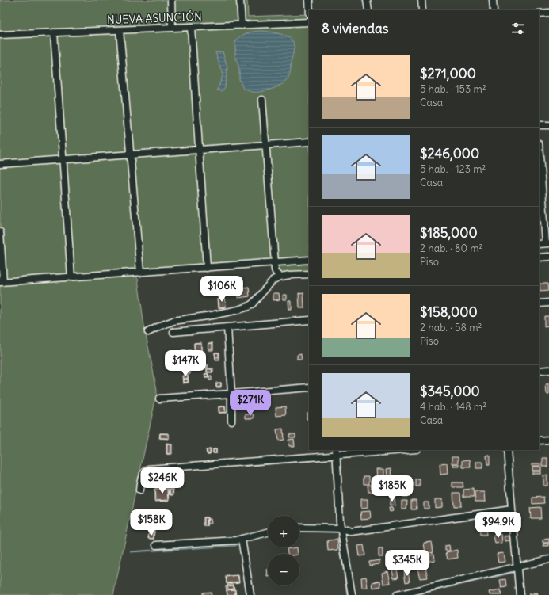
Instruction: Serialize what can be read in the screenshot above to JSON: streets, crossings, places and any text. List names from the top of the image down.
{
  "streets": {
    "street": ["NUEVA ASUNCIÓN"]
  },
  "page": {
    "heading": "8 viviendas",
    "list": [
      {
        "name": "$271,000",
        "note": "5 hab. · 153 m² · Casa"
      },
      {
        "name": "$246,000",
        "note": "5 hab. · 123 m² · Casa"
      },
      {
        "name": "$185,000",
        "note": "2 hab. · 80 m² · Piso"
      },
      {
        "name": "$158,000",
        "note": "2 hab. · 58 m² · Piso"
      },
      {
        "name": "$345,000",
        "note": "4 hab. · 148 m² · Casa"
      }
    ],
    "price": [
      "$106K",
      "$147K",
      "$271K",
      "$246K",
      "$185K",
      "$158K",
      "$94.9K",
      "$345K"
    ],
    "map_buttons": ["+", "−"]
  }
}
